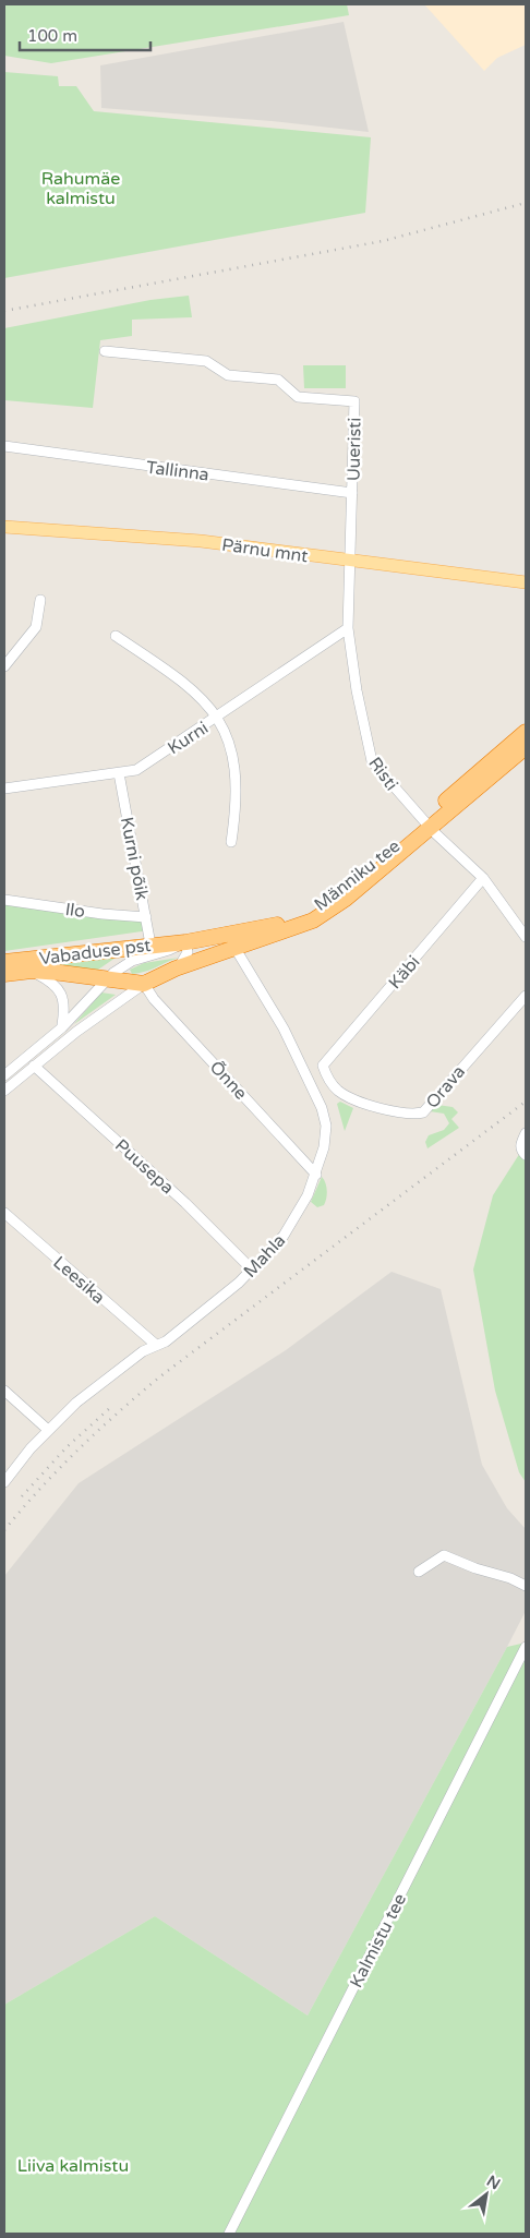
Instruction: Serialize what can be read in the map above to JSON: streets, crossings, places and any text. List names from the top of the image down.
{
  "streets": {
    "highway": ["Männiku tee", "Vabaduse pst"],
    "main road": ["Pärnu mnt"],
    "street": [
      "Uueristi",
      "Tallinna",
      "Kurni",
      "Risti",
      "Kurni põik",
      "Ilo",
      "Käbi",
      "Õnne",
      "Orava",
      "Puusepa",
      "Mahla",
      "Leesika",
      "Kalmistu tee"
    ]
  },
  "crossings": [
    ["Uueristi", "Tallinna"],
    ["Uueristi", "Pärnu mnt"],
    ["Uueristi", "Risti"],
    ["Pärnu mnt", "Risti"],
    ["Kurni", "Risti"],
    ["Kurni", "Kurni põik"],
    ["Risti", "Männiku tee"],
    ["Risti", "Käbi"],
    ["Kurni põik", "Ilo"],
    ["Kurni põik", "Vabaduse pst"],
    ["Männiku tee", "Vabaduse pst"],
    ["Männiku tee", "Õnne"],
    ["Männiku tee", "Puusepa"],
    ["Männiku tee", "Mahla"],
    ["Vabaduse pst", "Õnne"],
    ["Käbi", "Orava"],
    ["Õnne", "Mahla"],
    ["Puusepa", "Mahla"],
    ["Mahla", "Leesika"]
  ],
  "parks": ["Rahumäe kalmistu", "Liiva kalmistu"],
  "scale_bar": "100 m",
  "north": "top right"
}
